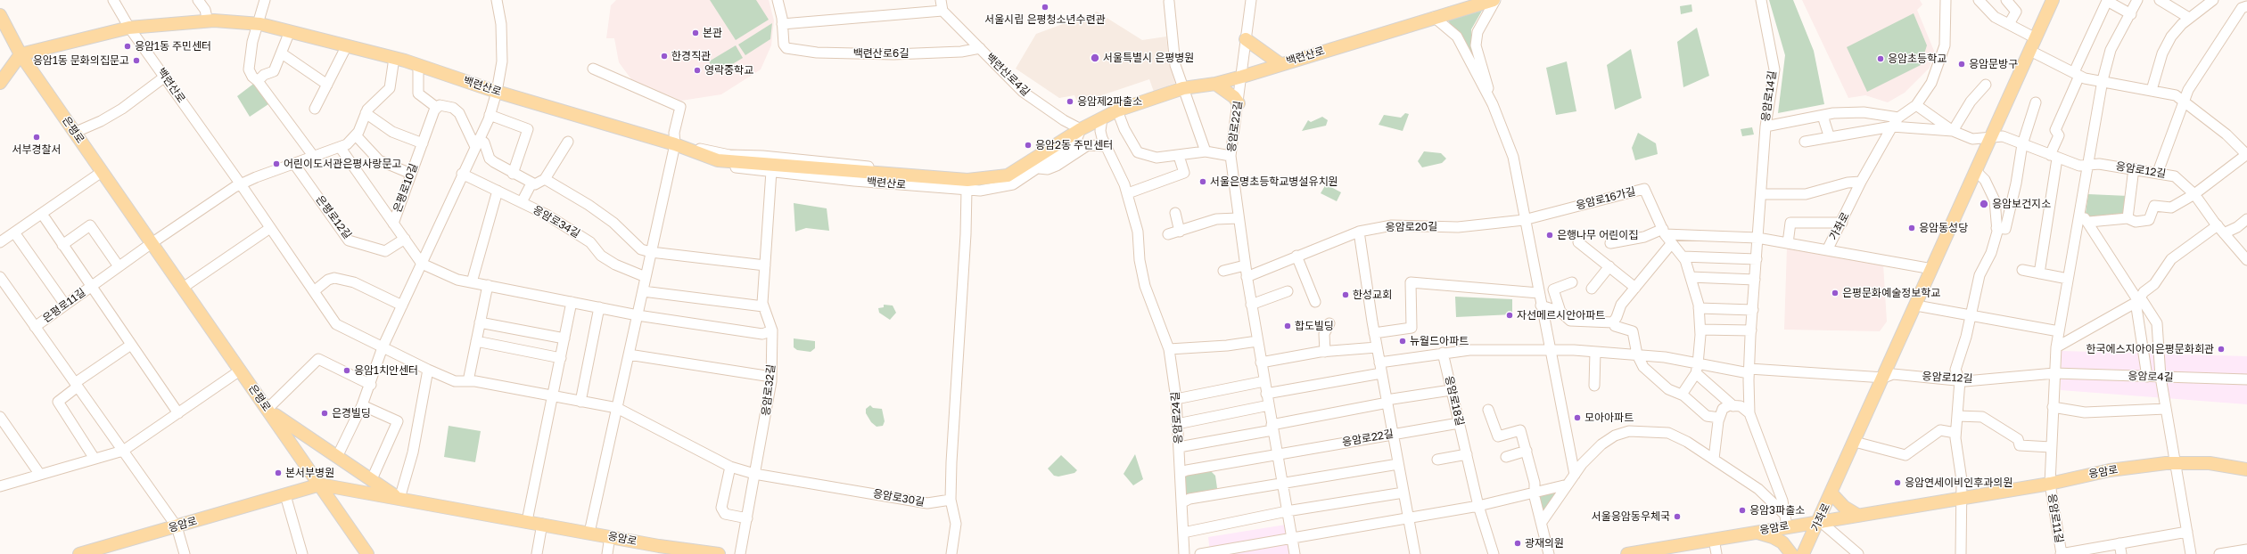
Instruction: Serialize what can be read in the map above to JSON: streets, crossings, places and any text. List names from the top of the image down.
{
  "streets": {
    "main road": [
      "백련산로",
      "은평로",
      "가좌로",
      "응암로"
    ],
    "street": [
      "백련산로6길",
      "백련산로4길",
      "응암로14길",
      "응암로22길",
      "응암로12길",
      "은평로10길",
      "응암로16가길",
      "은평로12길",
      "응암로34길",
      "응암로20길",
      "은평로11길",
      "응암로4길",
      "응암로32길",
      "응암로18길",
      "응암로24길",
      "응암로30길",
      "응암로11길"
    ]
  },
  "crossings": [
    ["백련산로6길", "백련산로4길"],
    ["백련산로", "백련산로4길"],
    ["백련산로", "응암로22길"],
    ["백련산로", "은평로"],
    ["백련산로", "응암로32길"],
    ["백련산로", "응암로24길"],
    ["응암로14길", "응암로"],
    ["응암로22길", "응암로18길"],
    ["응암로22길", "응암로24길"],
    ["은평로", "응암로"],
    ["응암로12길", "가좌로"],
    ["응암로12길", "응암로4길"],
    ["은평로10길", "은평로12길"],
    ["응암로16가길", "응암로20길"],
    ["가좌로", "응암로"],
    ["은평로11길", "응암로"],
    ["응암로32길", "응암로30길"],
    ["응암로", "응암로11길"]
  ],
  "places": [
    "서울시립 은평청소년수련관",
    "본관",
    "응암1동 주민센터",
    "한경직관",
    "서울특별시 은평병원",
    "응암초등학교",
    "응암1동 문화의집문고",
    "응암문방구",
    "영락중학교",
    "응암제2파출소",
    "서부경찰서",
    "응암2동 주민센터",
    "어린이도서관은평사랑문고",
    "서울은명초등학교병설유치원",
    "응암보건지소",
    "응암동성당",
    "은행나무 어린이집",
    "은평문화예술정보학교",
    "한성교회",
    "자선메르시안아파트",
    "합도빌딩",
    "뉴월드아파트",
    "한국에스지아이은평문화회관",
    "응암1치안센터",
    "은경빌딩",
    "모아아파트",
    "본서부병원",
    "응암연세이비인후과의원",
    "응암3파출소",
    "서울응암동우체국",
    "광재의원"
  ]
}
